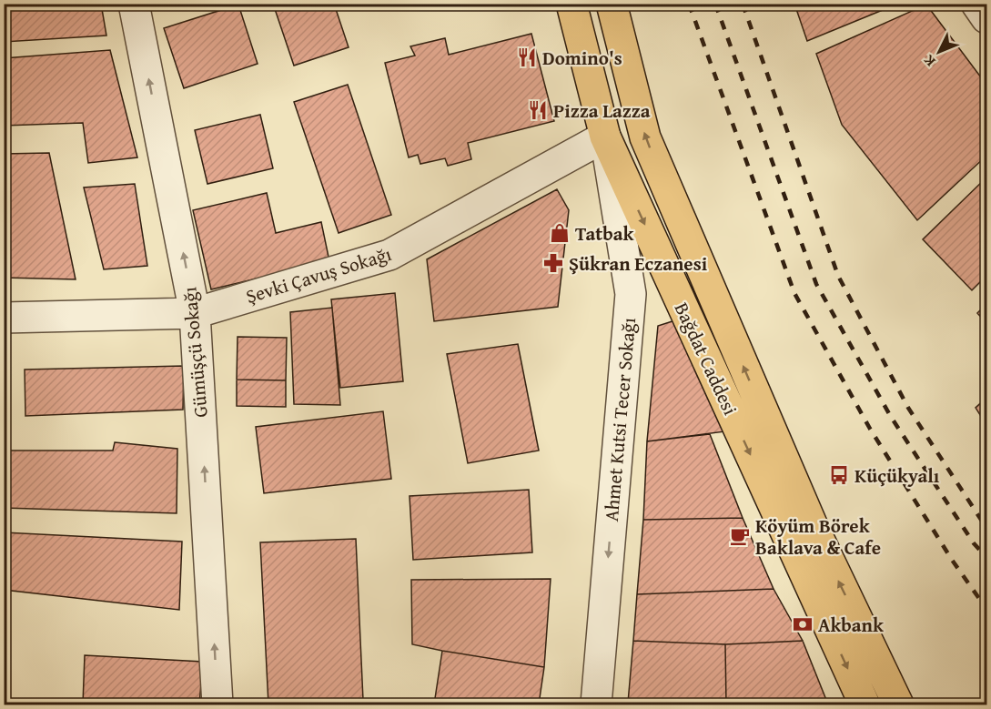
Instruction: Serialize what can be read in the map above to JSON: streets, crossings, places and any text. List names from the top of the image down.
{
  "streets": {
    "main road": ["Bağdat Caddesi"],
    "street": ["Şevki Çavuş Sokağı", "Gümüşçü Sokağı", "Ahmet Kutsi Tecer Sokağı"]
  },
  "crossings": [
    ["Şevki Çavuş Sokağı", "Gümüşçü Sokağı"],
    ["Şevki Çavuş Sokağı", "Bağdat Caddesi"],
    ["Şevki Çavuş Sokağı", "Ahmet Kutsi Tecer Sokağı"],
    ["Bağdat Caddesi", "Ahmet Kutsi Tecer Sokağı"]
  ],
  "one_way": ["Gümüşçü Sokağı", "Ahmet Kutsi Tecer Sokağı"],
  "places": {
    "restaurant": ["Domino's", "Pizza Lazza"],
    "shop": ["Tatbak"],
    "pharmacy": ["Şükran Eczanesi"],
    "bus stop": ["Küçükyalı"],
    "cafe": ["Köyüm Börek Baklava & Cafe"],
    "bank": ["Akbank"]
  },
  "north": "bottom left"
}
